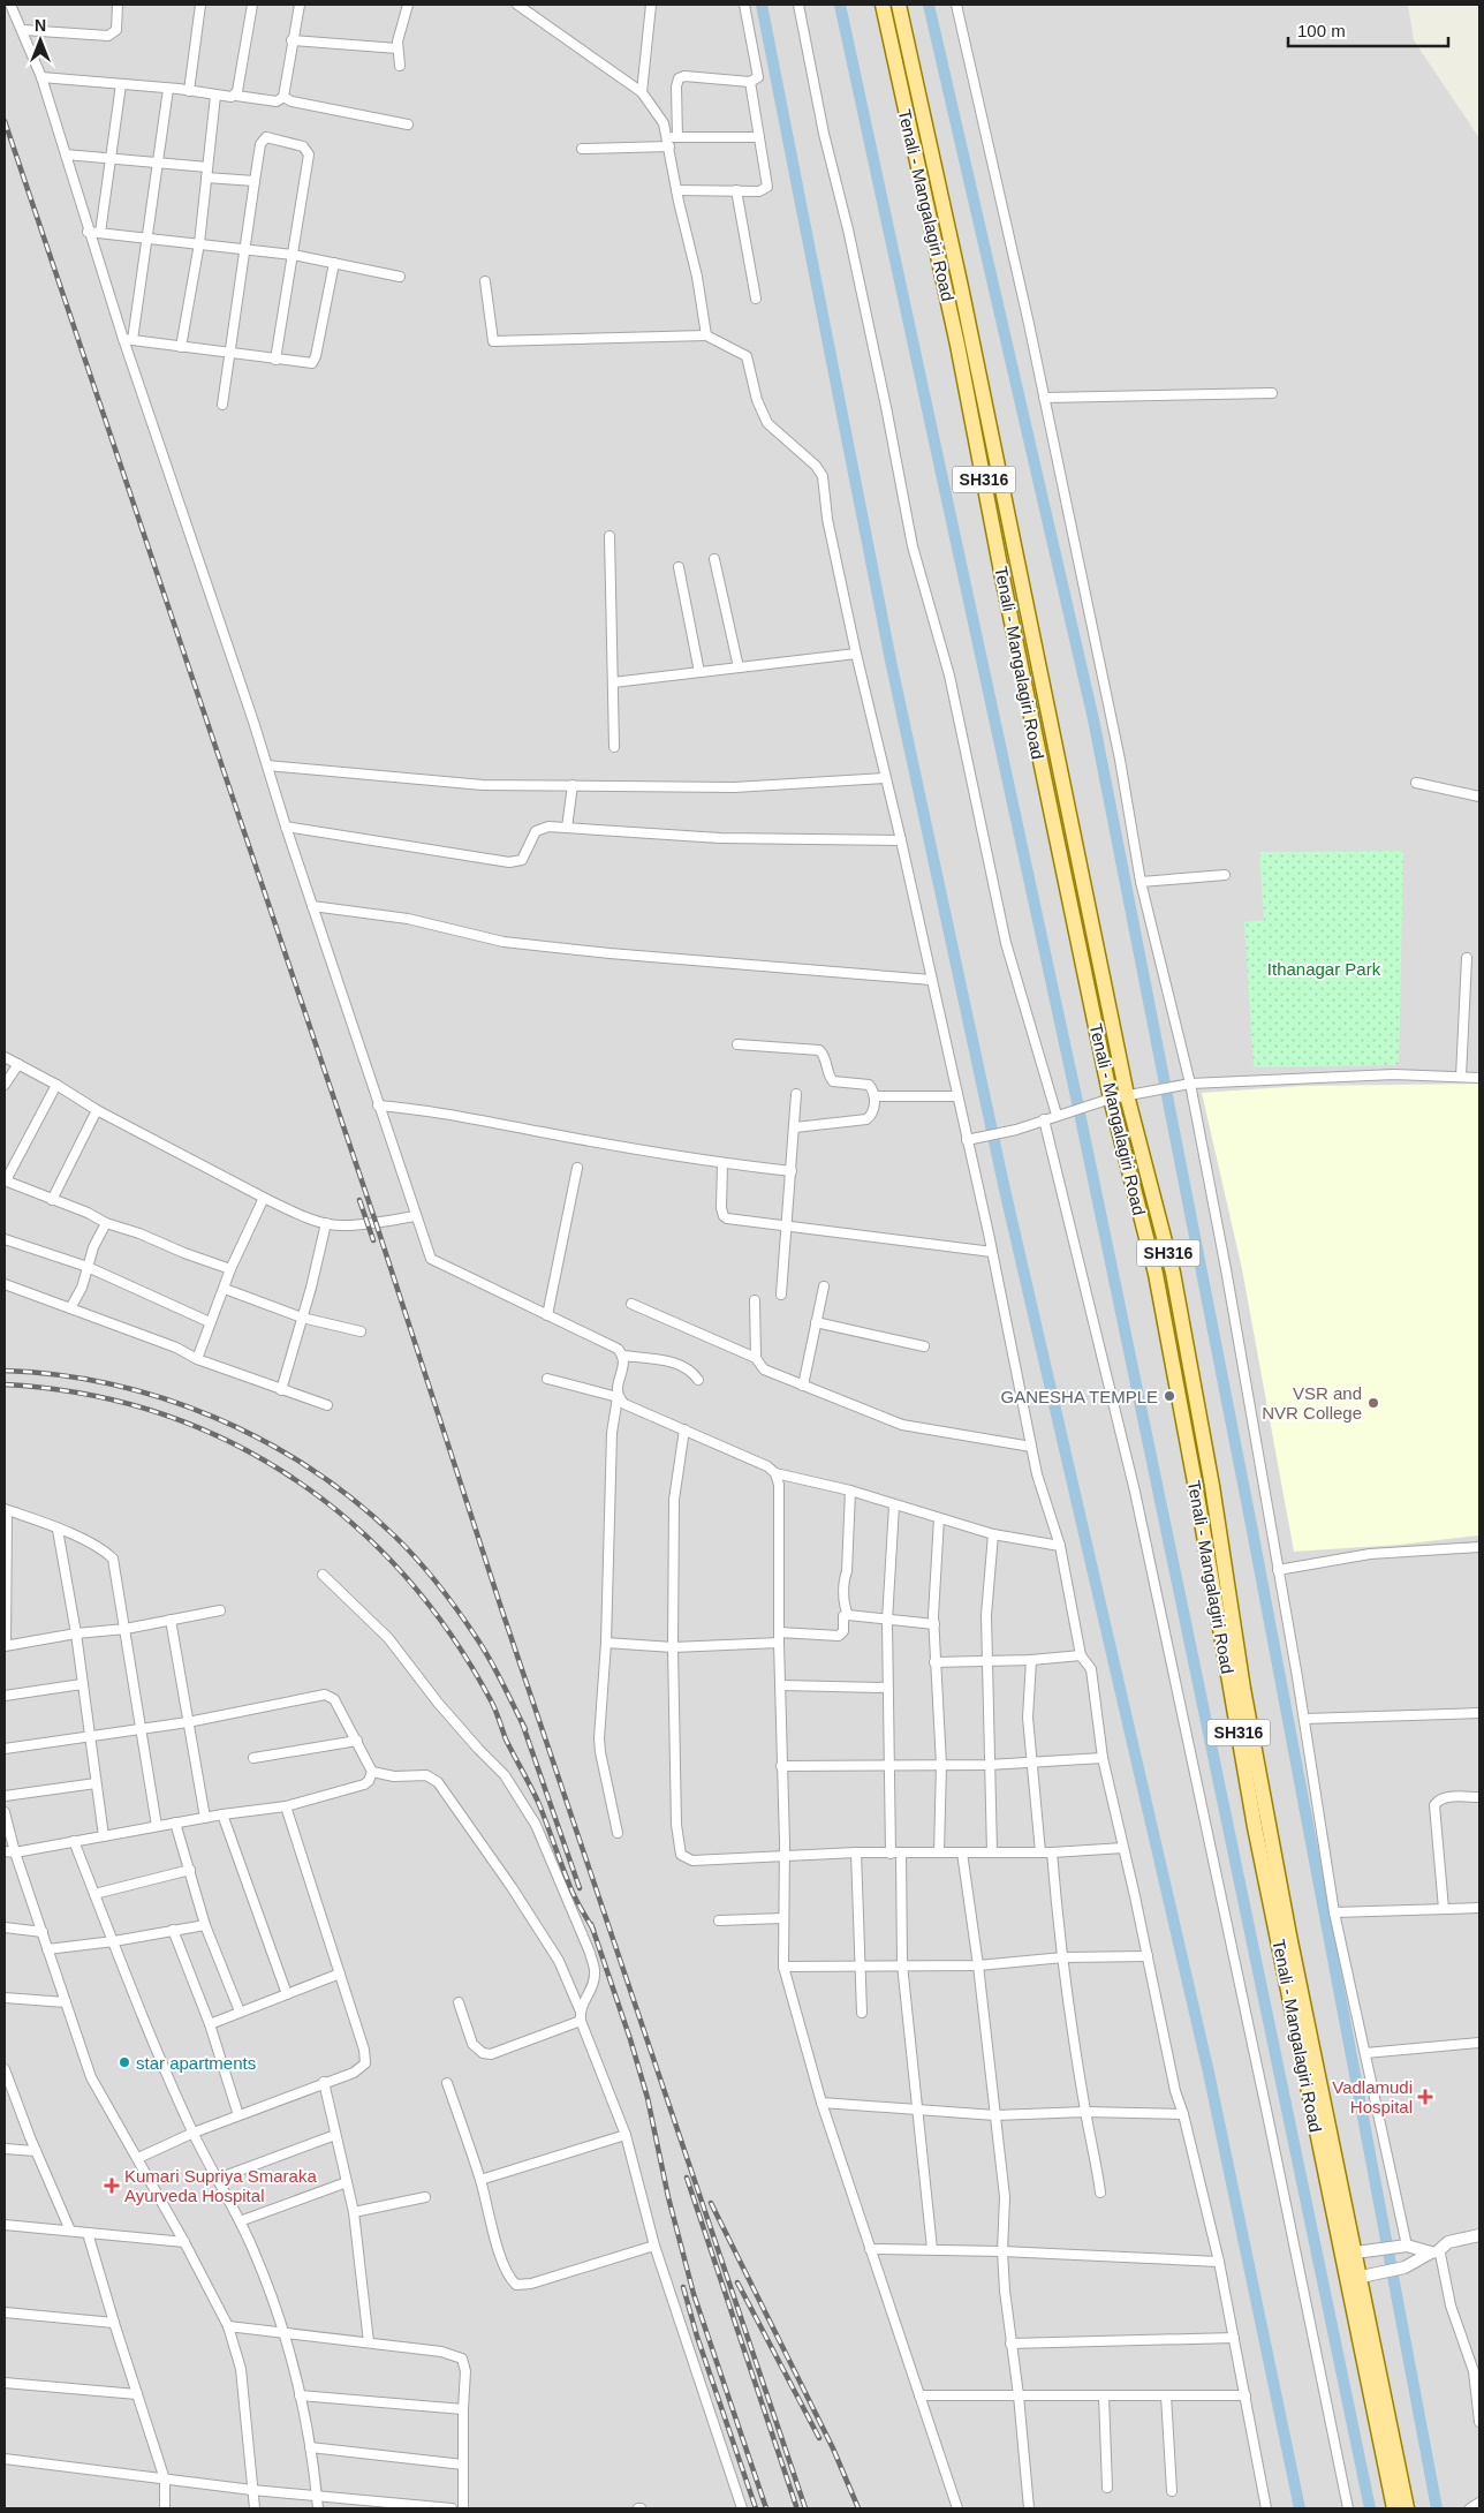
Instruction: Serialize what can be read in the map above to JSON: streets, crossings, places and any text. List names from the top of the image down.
{
  "streets": {
    "main road": ["Tenali - Mangalagiri Road", "SH316"]
  },
  "parks": ["Ithanagar Park"],
  "places": {
    "other": ["GANESHA TEMPLE", "VSR and NVR College", "star apartments"],
    "health": ["Vadlamudi Hospital", "Kumari Supriya Smaraka Ayurveda Hospital"]
  },
  "scale_bar": "100 m",
  "north": "top"
}
